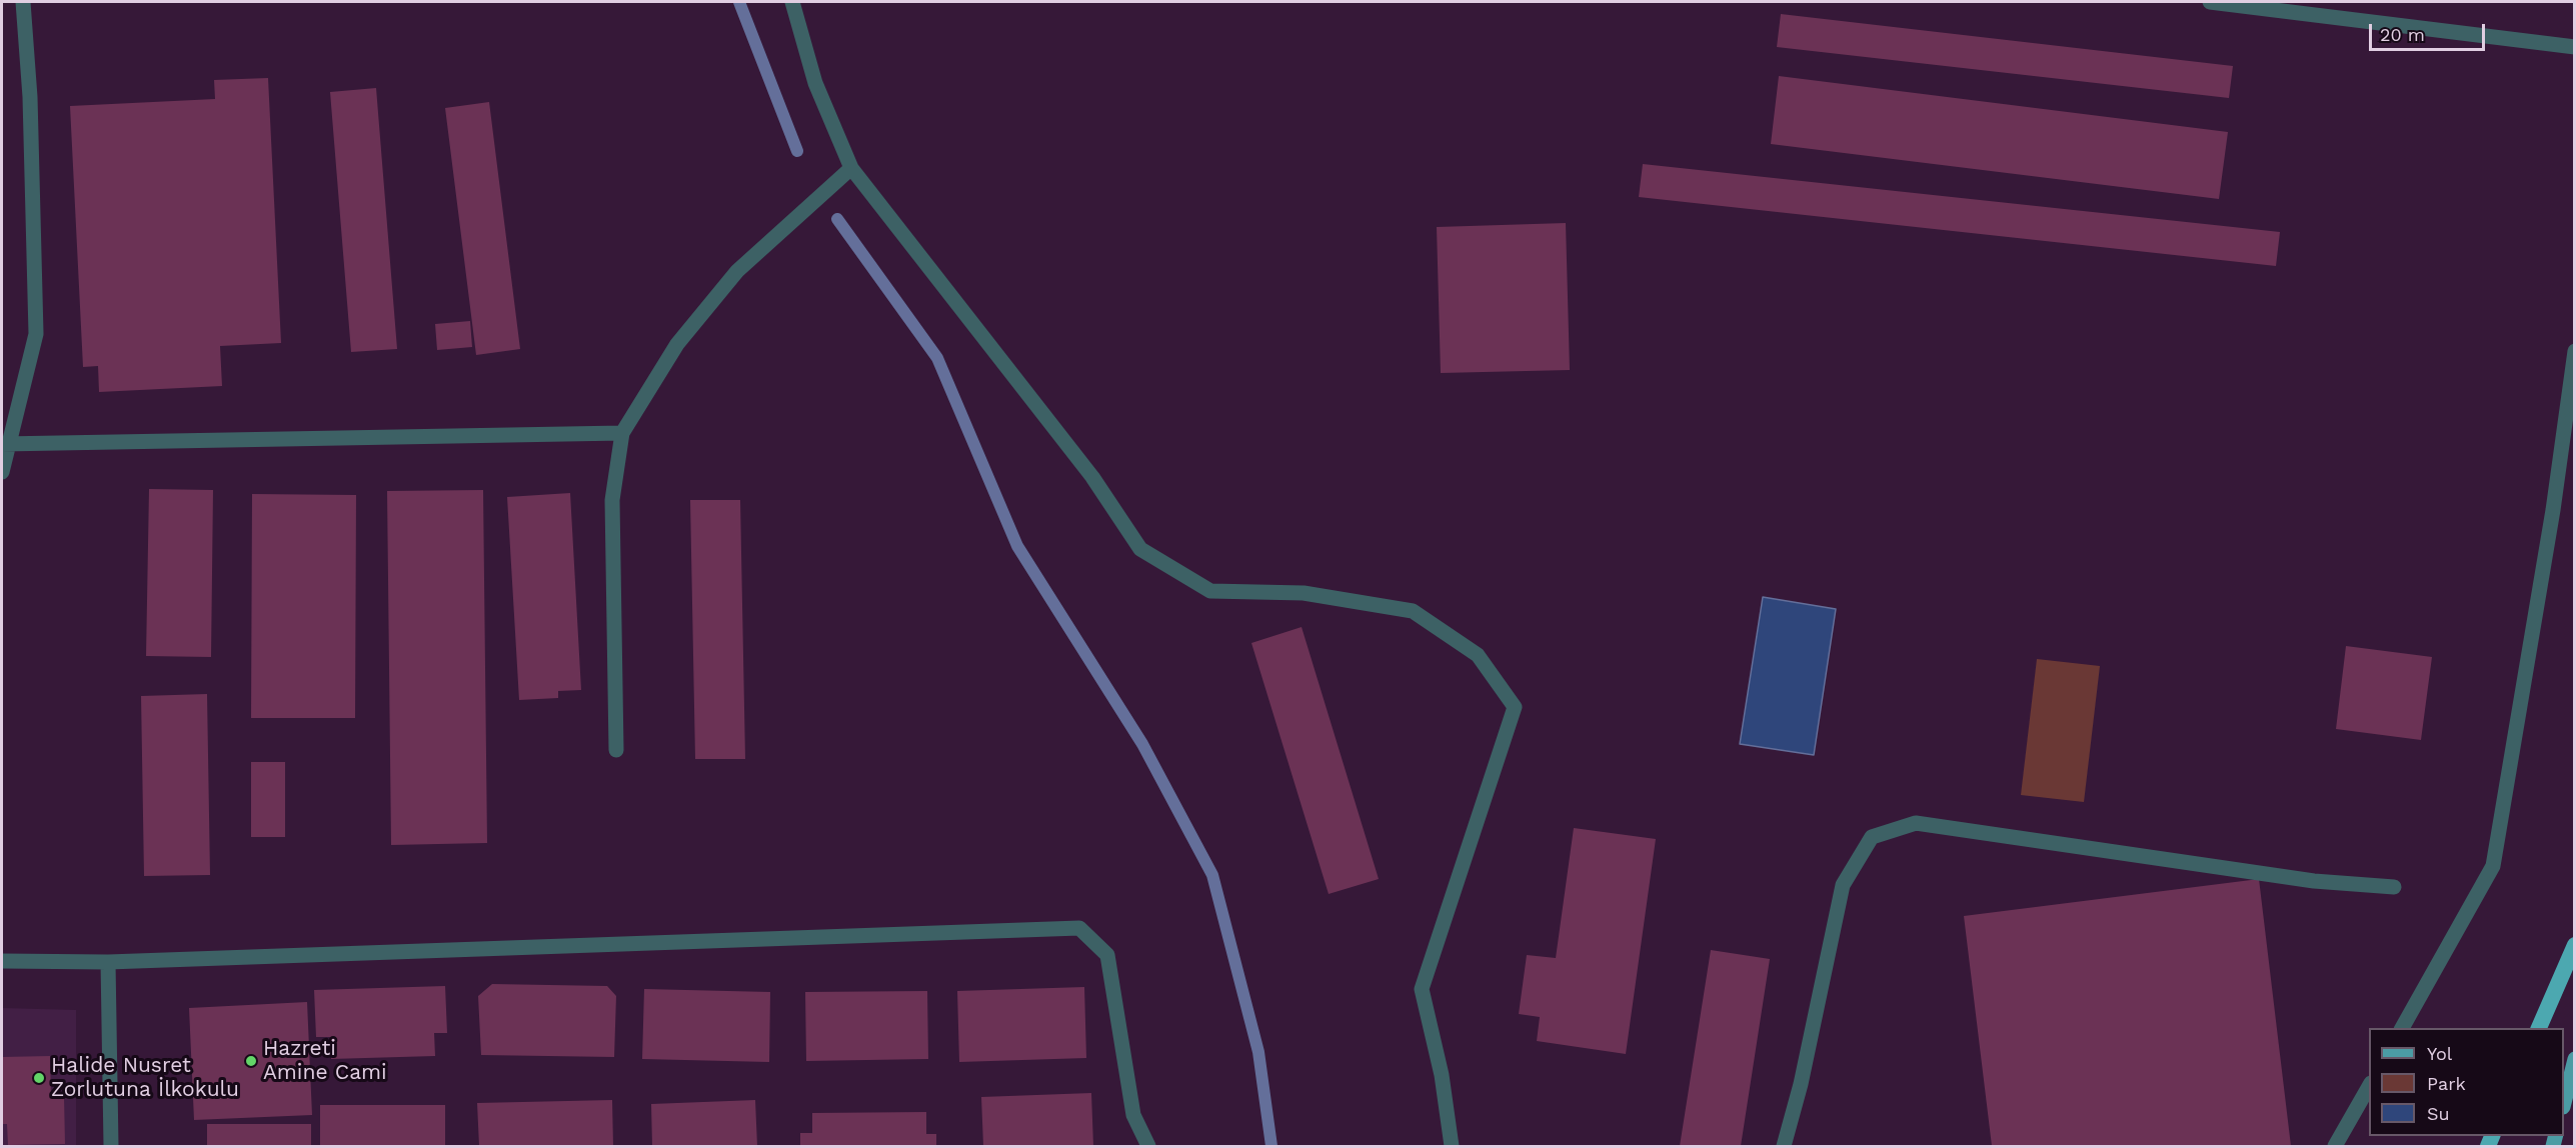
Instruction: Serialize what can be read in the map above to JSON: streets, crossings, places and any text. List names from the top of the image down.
{
  "places": ["Hazreti Amine Cami", "Halide Nusret Zorlutuna İlkokulu"],
  "legend": ["Yol", "Park", "Su"],
  "scale_bar": "20 m"
}
